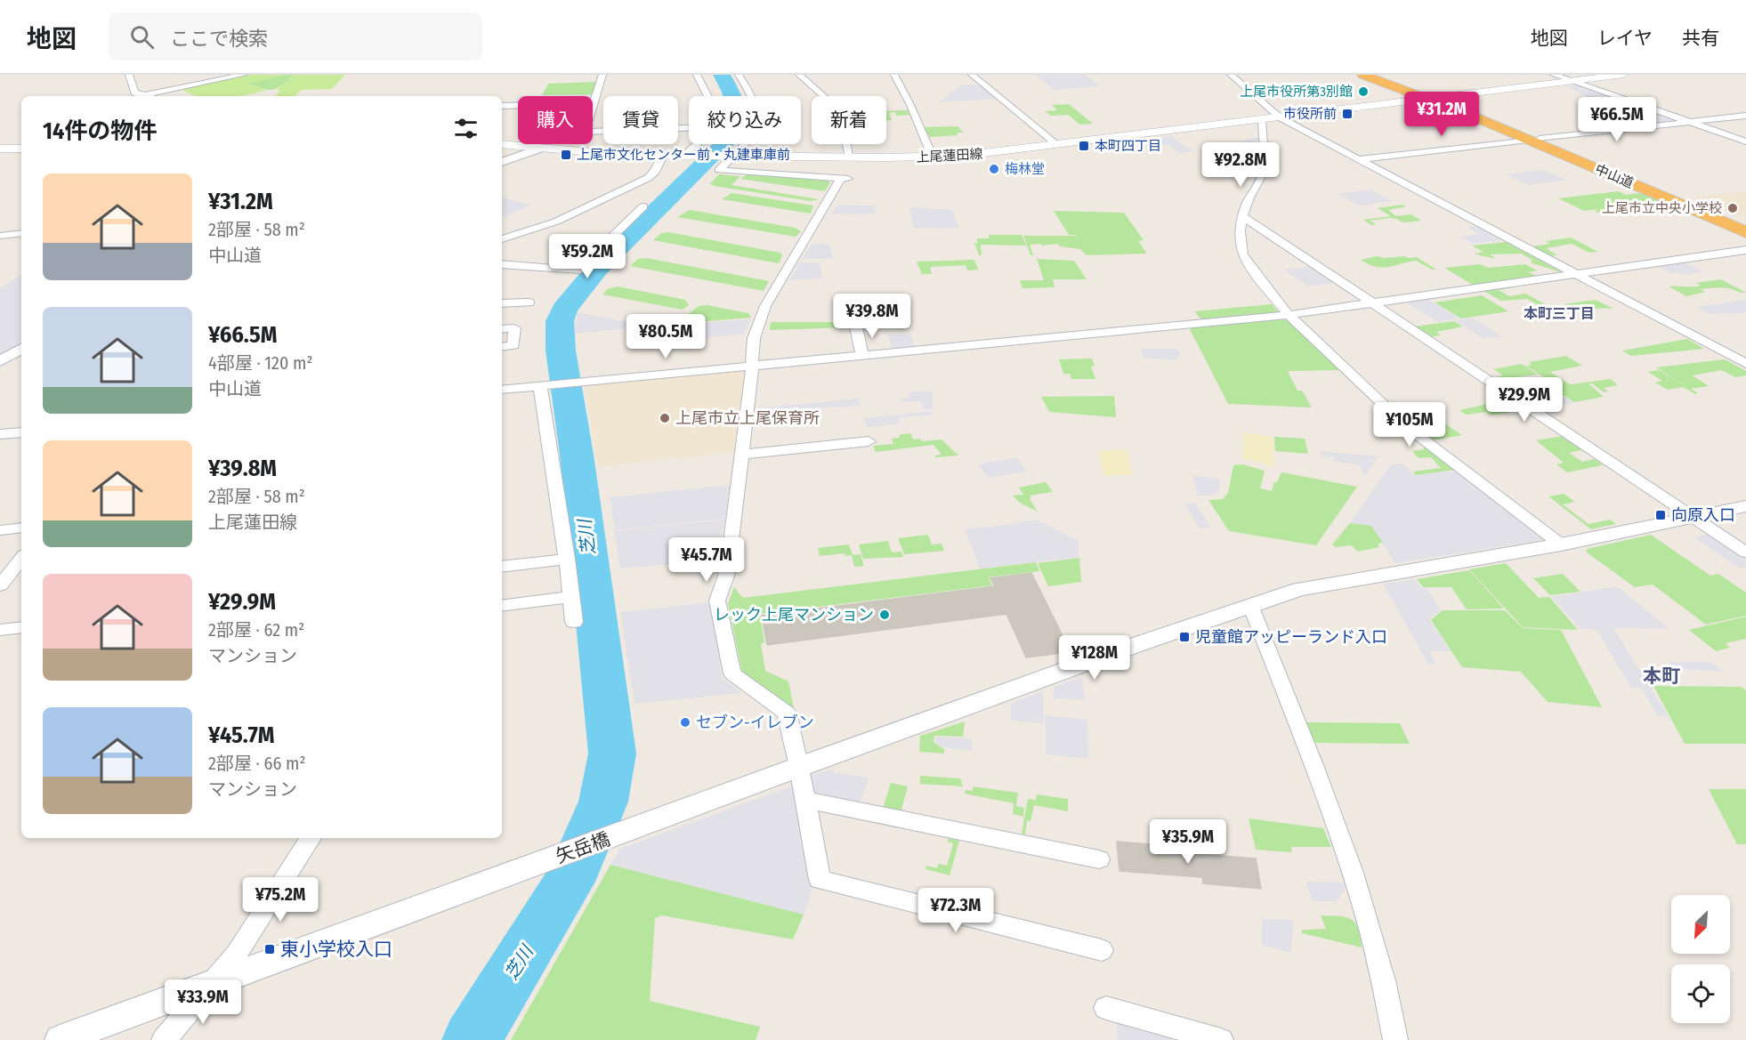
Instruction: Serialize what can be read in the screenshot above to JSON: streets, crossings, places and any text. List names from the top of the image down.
{
  "streets": {
    "highway": ["中山道"],
    "main road": ["上尾蓮田線"],
    "street": ["矢岳橋"]
  },
  "crossings": [
    ["上尾蓮田線", "中山道"]
  ],
  "districts": ["本町三丁目", "本町"],
  "water": ["芝川"],
  "places": {
    "other": [
      "上尾市役所第3別館",
      "梅林堂",
      "上尾市立中央小学校",
      "上尾市立上尾保育所",
      "レック上尾マンション",
      "セブン-イレブン"
    ],
    "transit": [
      "市役所前",
      "本町四丁目",
      "上尾市文化センター前・丸建車庫前",
      "向原入口",
      "児童館アッピーランド入口",
      "東小学校入口"
    ]
  },
  "north": "bottom left",
  "page": {
    "header": "地図",
    "search": "ここで検索",
    "nav": ["地図", "レイヤ", "共有"],
    "price": [
      "¥31.2M",
      "¥66.5M",
      "¥92.8M",
      "¥59.2M",
      "¥39.8M",
      "¥80.5M",
      "¥29.9M",
      "¥105M",
      "¥45.7M",
      "¥128M",
      "¥35.9M",
      "¥75.2M",
      "¥72.3M",
      "¥33.9M"
    ],
    "chip": [
      "購入",
      "賃貸",
      "絞り込み",
      "新着"
    ],
    "heading": "14件の物件",
    "list": [
      {
        "name": "¥31.2M",
        "note": "2部屋 · 58 m² · 中山道"
      },
      {
        "name": "¥66.5M",
        "note": "4部屋 · 120 m² · 中山道"
      },
      {
        "name": "¥39.8M",
        "note": "2部屋 · 58 m² · 上尾蓮田線"
      },
      {
        "name": "¥29.9M",
        "note": "2部屋 · 62 m² · マンション"
      },
      {
        "name": "¥45.7M",
        "note": "2部屋 · 66 m² · マンション"
      }
    ]
  }
}
